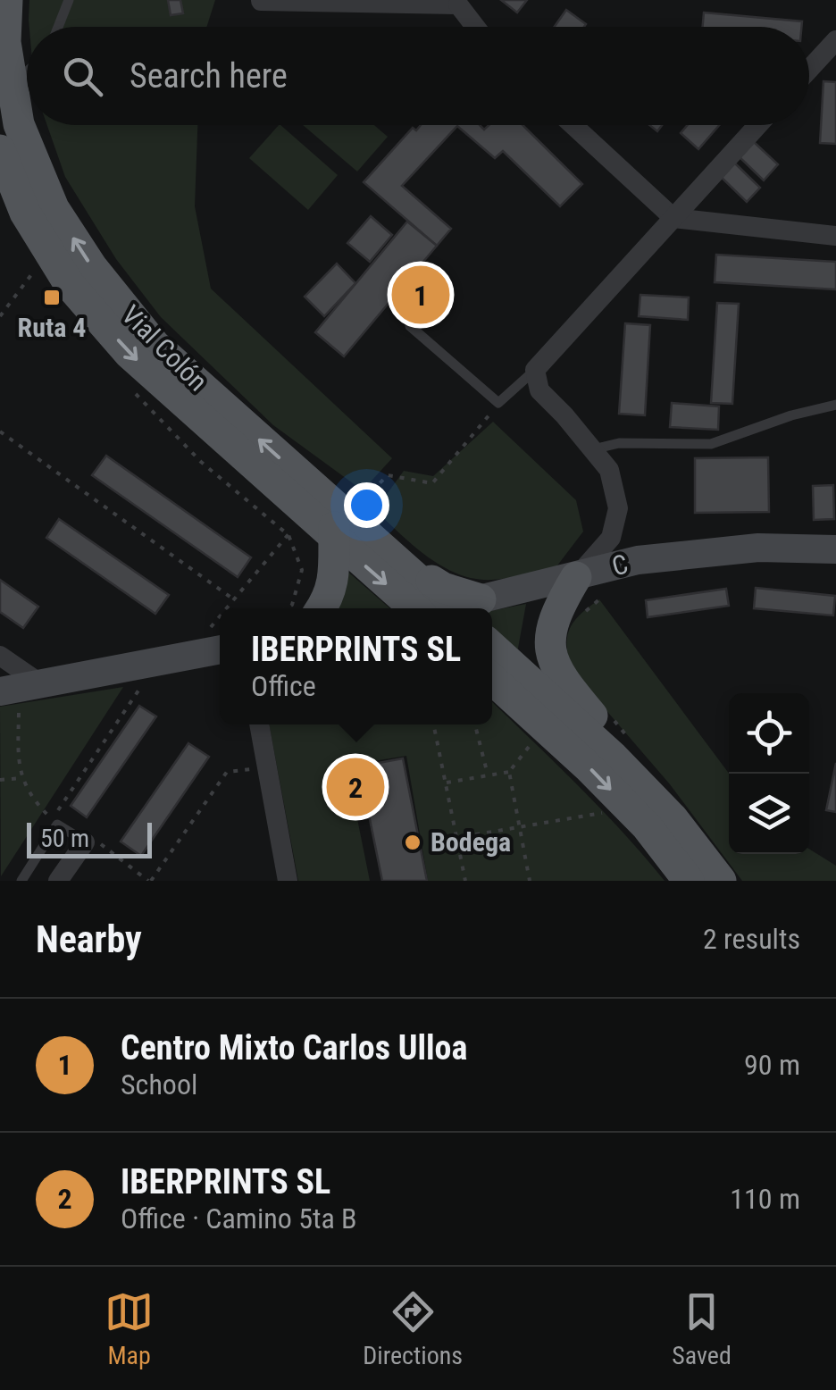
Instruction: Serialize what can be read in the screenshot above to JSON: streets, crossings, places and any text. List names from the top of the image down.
{
  "streets": {
    "main road": ["Vial Colón"],
    "street": ["C"]
  },
  "places": {
    "transit": ["Ruta 4"],
    "other": ["Bodega"]
  },
  "scale_bar": "50 m",
  "page": {
    "search": "Search here",
    "pins": ["1", "2"],
    "popup": ["IBERPRINTS SL", "Office"],
    "scale": "50 m",
    "heading": ["Nearby", "2 results"],
    "list": [
      {
        "mark": "1",
        "name": "Centro Mixto Carlos Ulloa",
        "note": "School",
        "value": "90 m"
      },
      {
        "mark": "2",
        "name": "IBERPRINTS SL",
        "note": "Office · Camino 5ta B",
        "value": "110 m"
      }
    ],
    "nav": ["Map", "Directions", "Saved"]
  }
}
